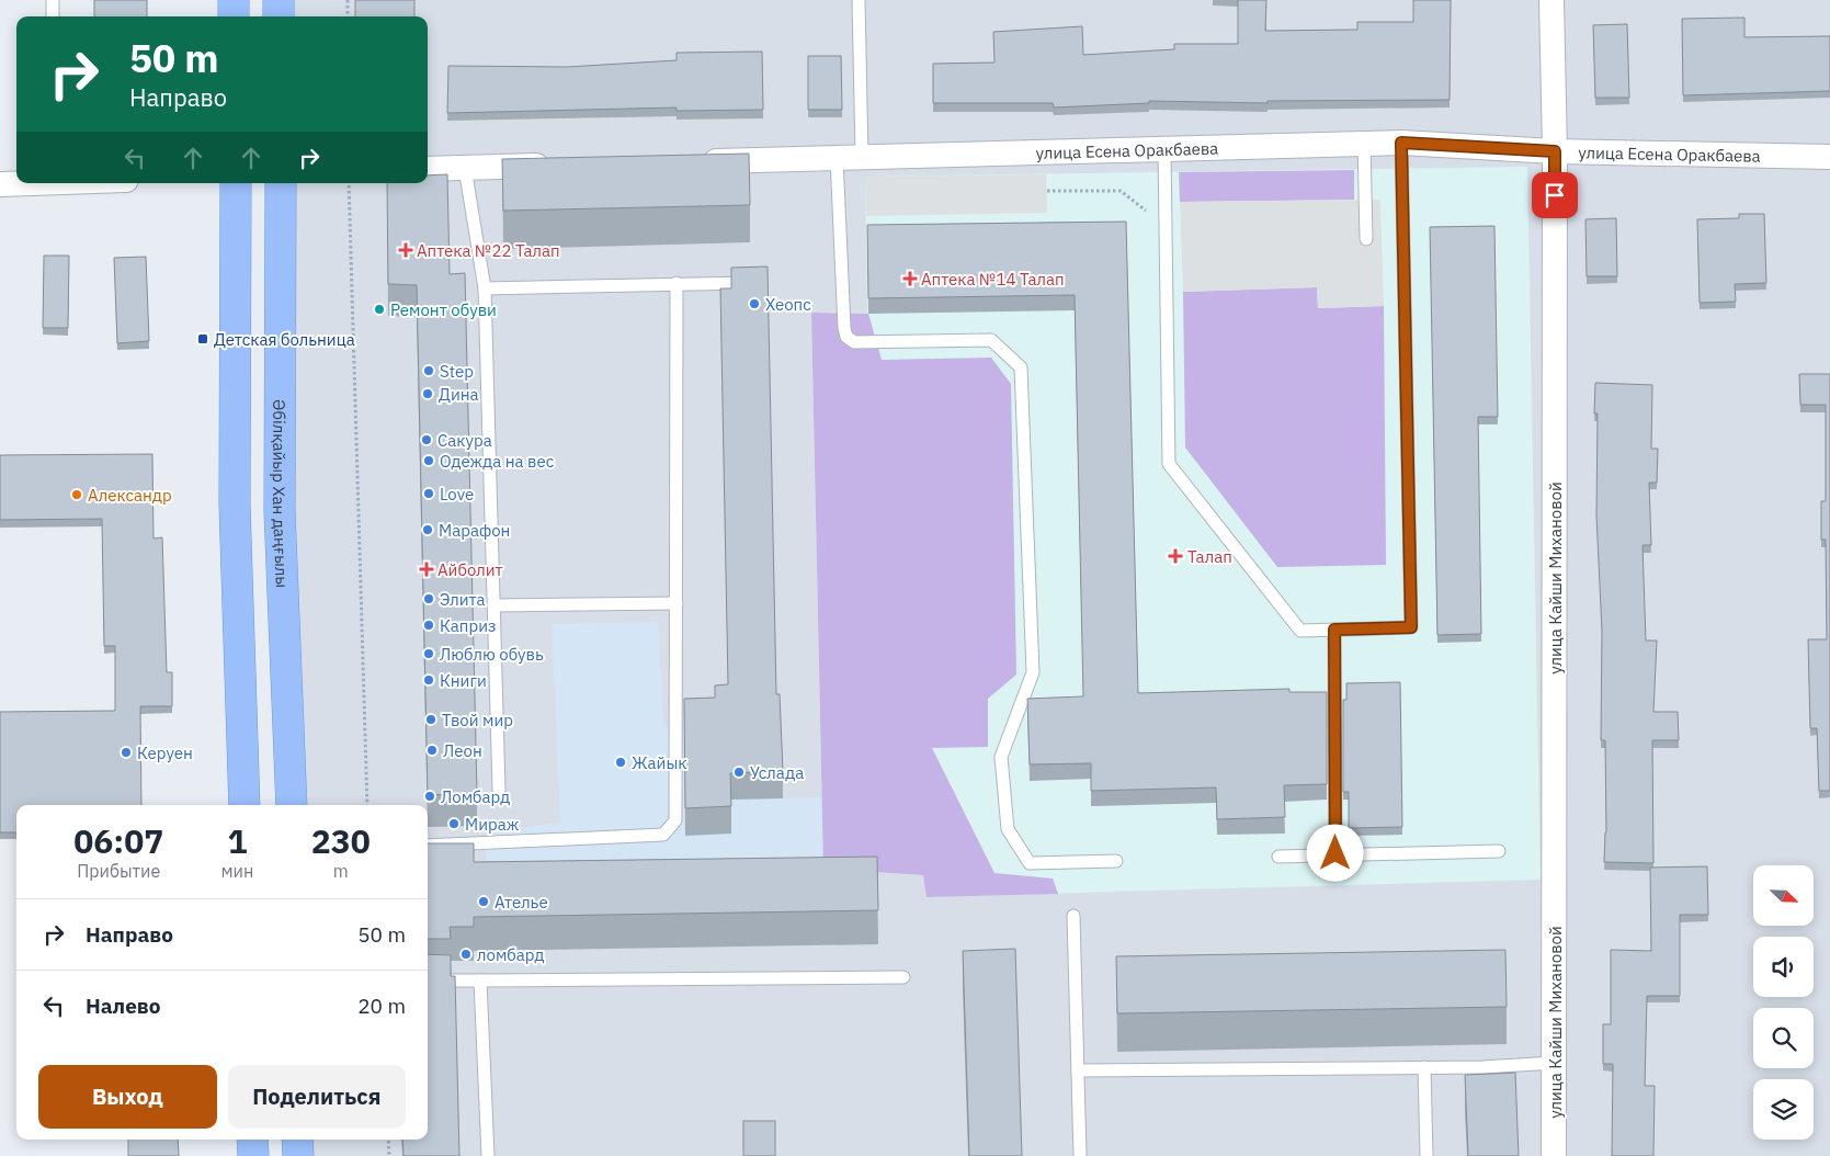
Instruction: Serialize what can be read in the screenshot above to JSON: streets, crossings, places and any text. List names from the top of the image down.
{
  "streets": {
    "main road": ["Әбілқайыр Хан даңғылы"],
    "street": ["улица Есена Оракбаева", "улица Кайши Михановой"]
  },
  "crossings": [
    ["улица Есена Оракбаева", "улица Кайши Михановой"]
  ],
  "places": {
    "health": [
      "Аптека №22 Талап",
      "Аптека №14 Талап",
      "Талап",
      "Айболит"
    ],
    "other": [
      "Хеопс",
      "Ремонт обуви",
      "Step",
      "Дина",
      "Сакура",
      "Одежда на вес",
      "Love",
      "Александр",
      "Марафон",
      "Элита",
      "Каприз",
      "Люблю обувь",
      "Книги",
      "Твой мир",
      "Леон",
      "Керуен",
      "Жайык",
      "Услада",
      "Ломбард",
      "Мираж",
      "Ателье",
      "ломбард"
    ],
    "transit": ["Детская больница"]
  },
  "north": "bottom right",
  "page": {
    "turn": ["50 m", "Направо"],
    "eta": [
      "06:07",
      "Прибытие",
      "1",
      "мин",
      "230",
      "m"
    ],
    "list": [
      {
        "name": "Направо",
        "value": "50 m"
      },
      {
        "name": "Налево",
        "value": "20 m"
      }
    ],
    "buttons": ["Выход", "Поделиться"]
  }
}
